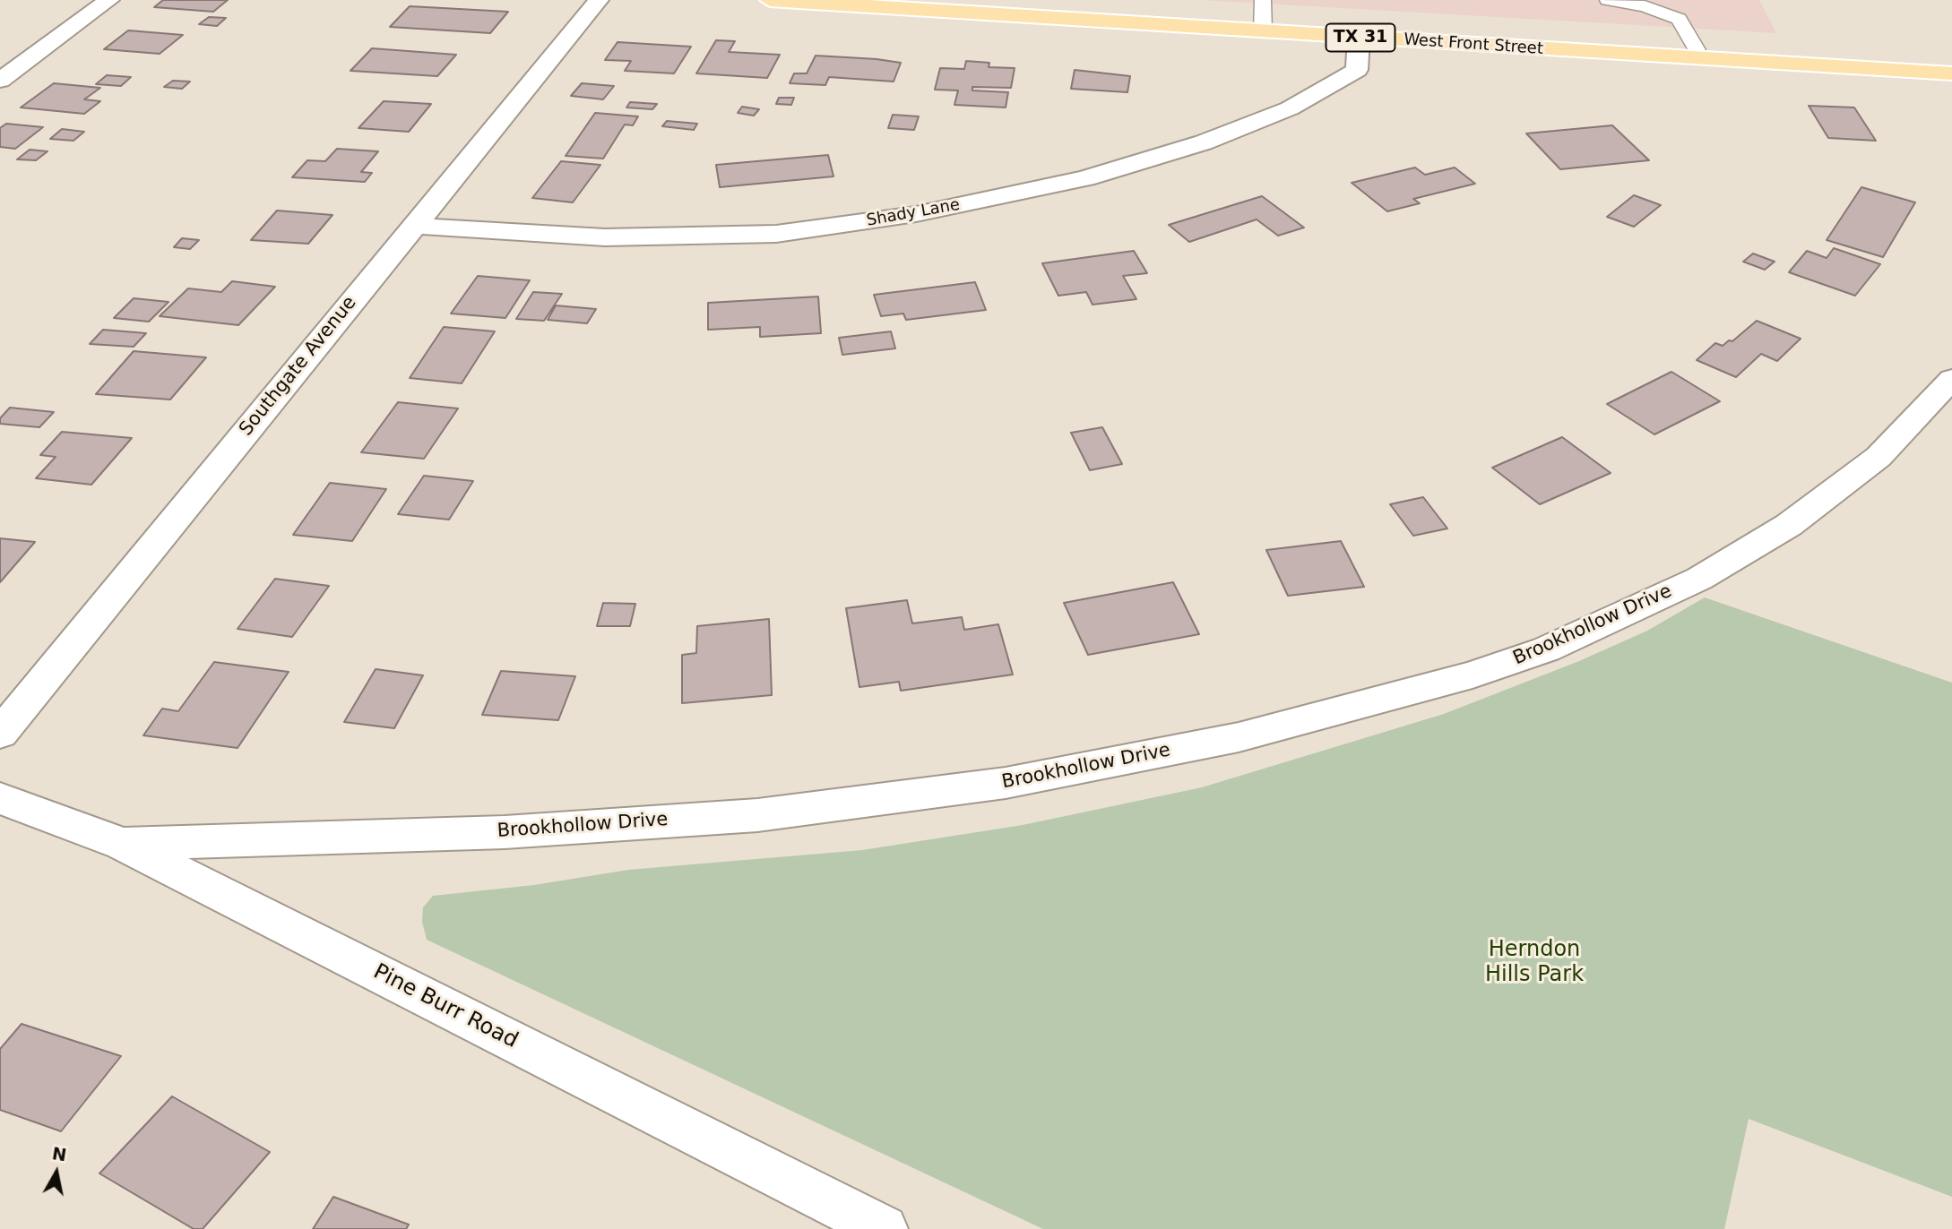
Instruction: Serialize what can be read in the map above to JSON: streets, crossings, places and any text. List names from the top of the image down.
{
  "streets": {
    "main road": ["TX 31", "West Front Street"],
    "street": [
      "Shady Lane",
      "Southgate Avenue",
      "Brookhollow Drive",
      "Pine Burr Road"
    ]
  },
  "crossings": [
    ["West Front Street", "Shady Lane"],
    ["Shady Lane", "Southgate Avenue"],
    ["Brookhollow Drive", "Pine Burr Road"]
  ],
  "parks": ["Herndon Hills Park"],
  "north": "top"
}
